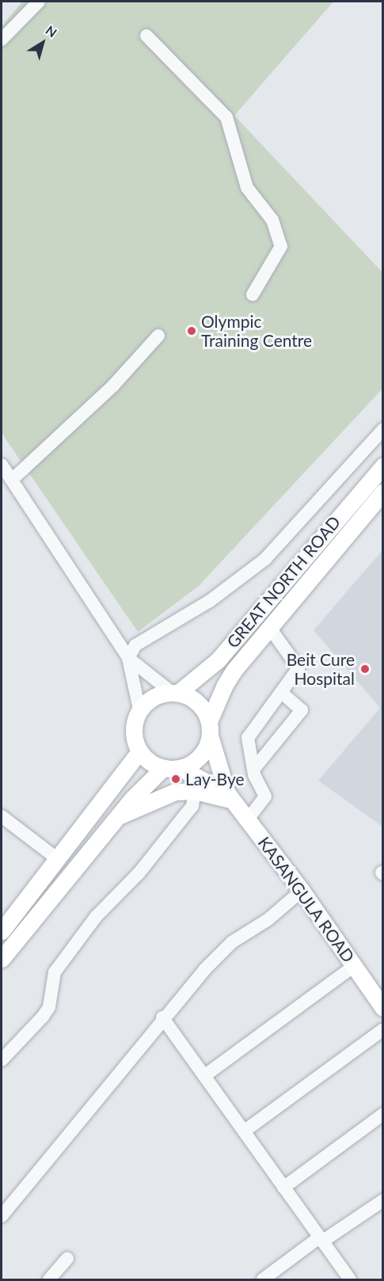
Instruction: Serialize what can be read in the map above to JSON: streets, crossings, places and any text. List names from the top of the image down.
{
  "streets": {
    "main road": ["GREAT NORTH ROAD", "KASANGULA ROAD"]
  },
  "crossings": [
    ["GREAT NORTH ROAD", "KASANGULA ROAD"]
  ],
  "places": ["Olympic Training Centre", "Beit Cure Hospital", "Lay-Bye"],
  "north": "top right"
}
